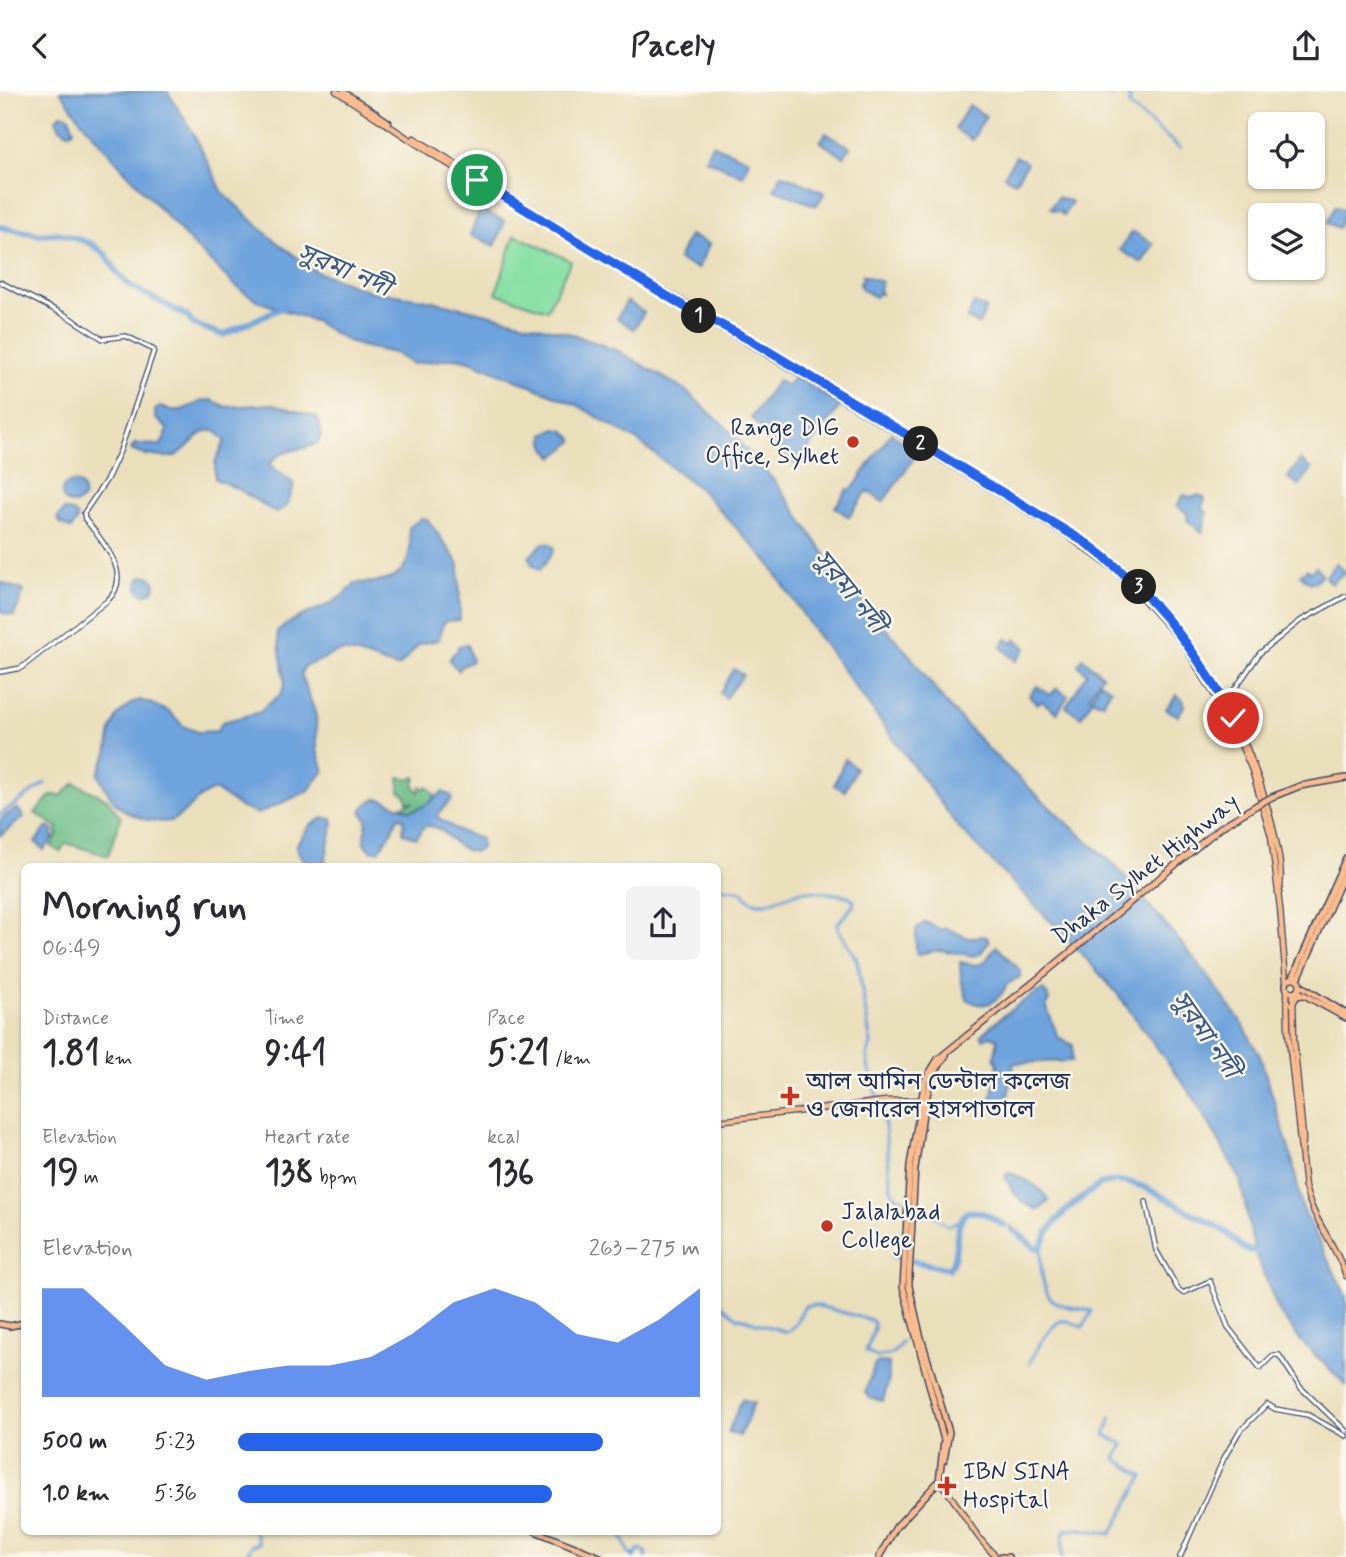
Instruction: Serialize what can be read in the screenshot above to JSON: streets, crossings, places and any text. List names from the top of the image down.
{
  "streets": {
    "highway": ["Dhaka Sylhet Highway"]
  },
  "water": ["সুরমা নদী"],
  "places": {
    "other": ["Range DIG Office, Sylhet", "Jalalabad College"],
    "health": ["আল আমিন ডেন্টাল কলেজ ও জেনারেল হাসপাতালে", "IBN SINA Hospital"]
  },
  "page": {
    "header": "Pacely",
    "pins": ["1", "2", "3"],
    "heading": ["Morning run", "06:49"],
    "stats": [
      ["Distance", "1.81 km"],
      ["Time", "9:41"],
      ["Pace", "5:21 /km"],
      ["Elevation", "19 m"],
      ["Heart rate", "138 bpm"],
      ["kcal", "136"]
    ],
    "chart": ["Elevation", "263–275 m"],
    "list": [
      {
        "name": "500 m",
        "note": "5:23"
      },
      {
        "name": "1.0 km",
        "note": "5:36"
      }
    ]
  }
}
